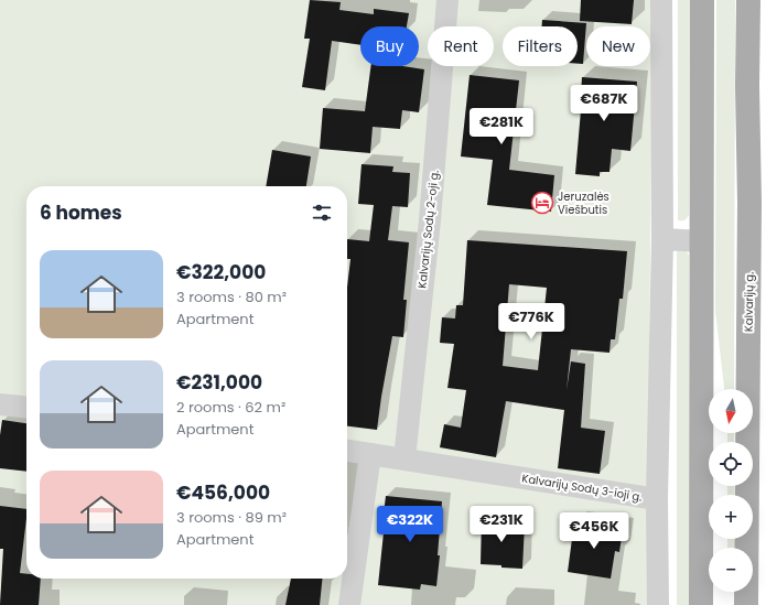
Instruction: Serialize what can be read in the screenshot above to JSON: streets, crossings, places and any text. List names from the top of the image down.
{
  "streets": {
    "main road": ["Kalvarijų g."],
    "street": ["Kalvarijų Sodų 2-oji g.", "Kalvarijų Sodų 3-ioji g."]
  },
  "crossings": [
    ["Kalvarijų Sodų 2-oji g.", "Kalvarijų Sodų 3-ioji g."]
  ],
  "places": {
    "hotel": ["Jeruzalės Viešbutis"]
  },
  "north": "bottom",
  "page": {
    "chip": [
      "Buy",
      "Rent",
      "Filters",
      "New"
    ],
    "price": [
      "€687K",
      "€281K",
      "€776K",
      "€322K",
      "€231K",
      "€456K"
    ],
    "heading": "6 homes",
    "list": [
      {
        "name": "€322,000",
        "note": "3 rooms · 80 m² · Apartment"
      },
      {
        "name": "€231,000",
        "note": "2 rooms · 62 m² · Apartment"
      },
      {
        "name": "€456,000",
        "note": "3 rooms · 89 m² · Apartment"
      }
    ],
    "map_buttons": ["+", "−"]
  }
}
